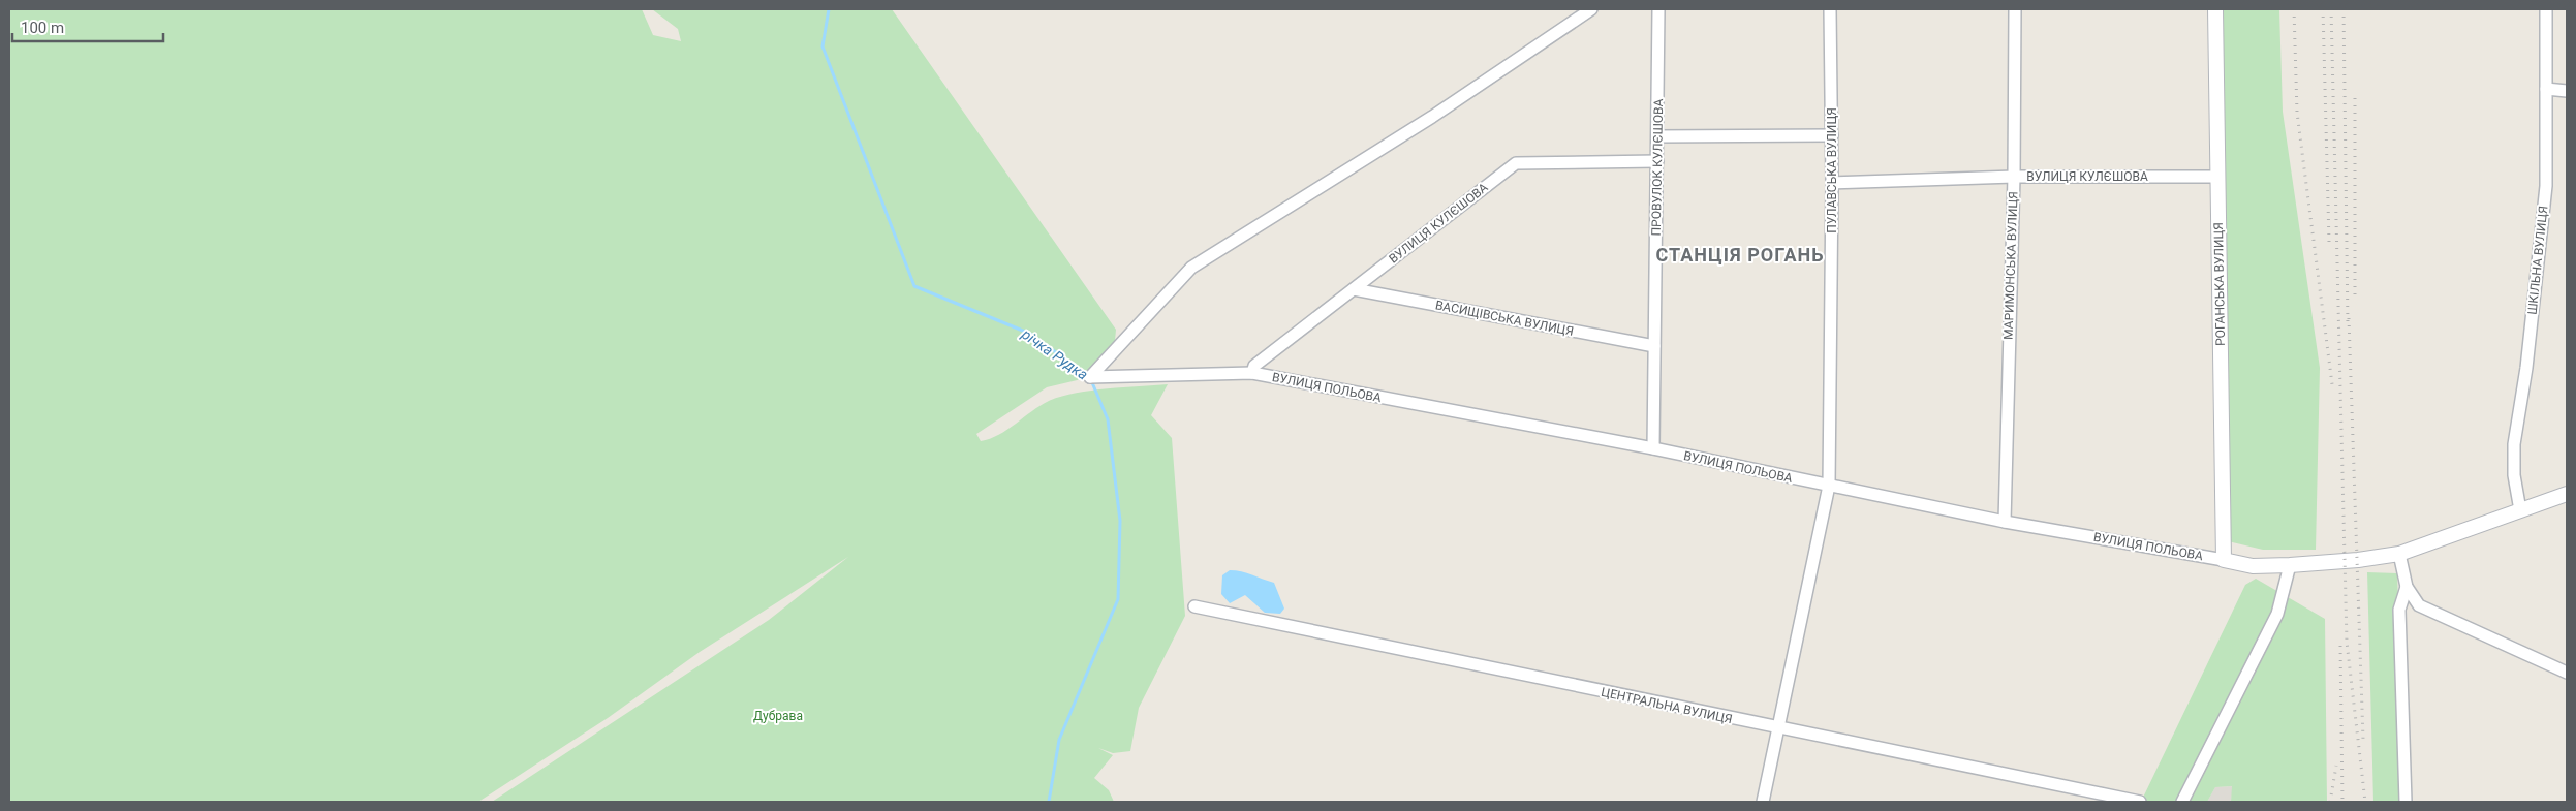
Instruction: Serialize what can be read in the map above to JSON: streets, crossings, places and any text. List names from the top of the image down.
{
  "streets": {
    "street": [
      "ПРОВУЛОК КУЛЄШОВА",
      "ПУЛАВСЬКА ВУЛИЦЯ",
      "ВУЛИЦЯ КУЛЄШОВА",
      "ШКІЛЬНА ВУЛИЦЯ",
      "МАРИМОНСЬКА ВУЛИЦЯ",
      "РОГАНСЬКА ВУЛИЦЯ",
      "ВАСИЩІВСЬКА ВУЛИЦЯ",
      "ВУЛИЦЯ ПОЛЬОВА",
      "ЦЕНТРАЛЬНА ВУЛИЦЯ"
    ]
  },
  "crossings": [
    ["ПРОВУЛОК КУЛЄШОВА", "ВУЛИЦЯ КУЛЄШОВА"],
    ["ПРОВУЛОК КУЛЄШОВА", "ВАСИЩІВСЬКА ВУЛИЦЯ"],
    ["ПРОВУЛОК КУЛЄШОВА", "ВУЛИЦЯ ПОЛЬОВА"],
    ["ПУЛАВСЬКА ВУЛИЦЯ", "ВУЛИЦЯ КУЛЄШОВА"],
    ["ПУЛАВСЬКА ВУЛИЦЯ", "ВУЛИЦЯ ПОЛЬОВА"],
    ["ПУЛАВСЬКА ВУЛИЦЯ", "ЦЕНТРАЛЬНА ВУЛИЦЯ"],
    ["ВУЛИЦЯ КУЛЄШОВА", "МАРИМОНСЬКА ВУЛИЦЯ"],
    ["ВУЛИЦЯ КУЛЄШОВА", "РОГАНСЬКА ВУЛИЦЯ"],
    ["ВУЛИЦЯ КУЛЄШОВА", "ВАСИЩІВСЬКА ВУЛИЦЯ"],
    ["ВУЛИЦЯ КУЛЄШОВА", "ВУЛИЦЯ ПОЛЬОВА"],
    ["МАРИМОНСЬКА ВУЛИЦЯ", "ВУЛИЦЯ ПОЛЬОВА"],
    ["РОГАНСЬКА ВУЛИЦЯ", "ВУЛИЦЯ ПОЛЬОВА"]
  ],
  "districts": ["СТАНЦІЯ РОГАНЬ"],
  "water": ["річка Рудка"],
  "parks": ["Дубрава"],
  "scale_bar": "100 m"
}
